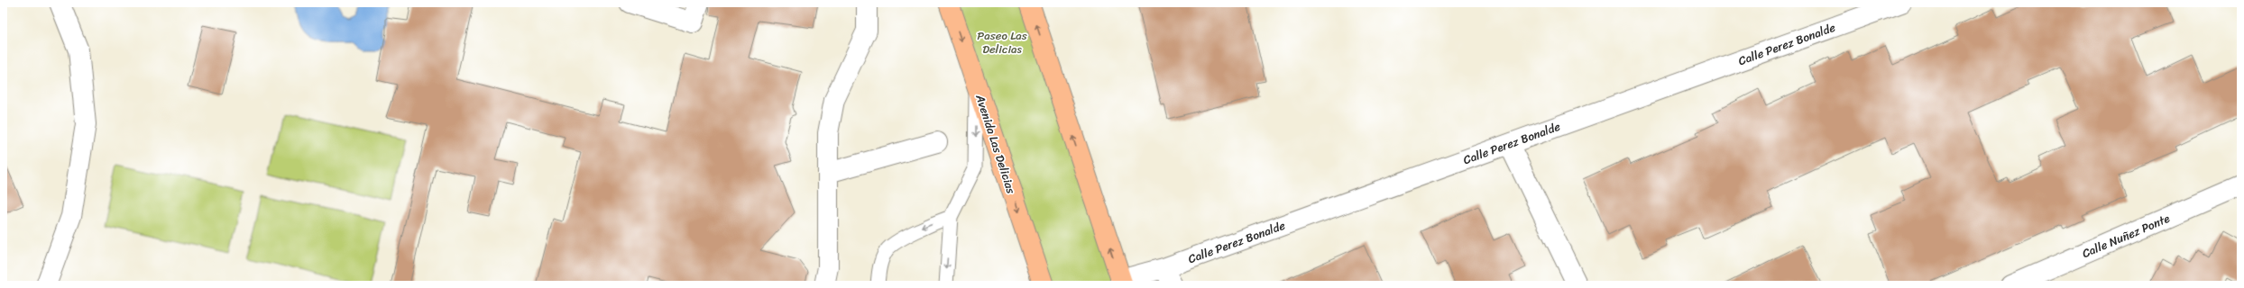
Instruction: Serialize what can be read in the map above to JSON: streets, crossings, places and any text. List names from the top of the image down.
{
  "streets": {
    "main road": ["Avenida Las Delicias"],
    "street": ["Calle Perez Bonalde", "Calle Nuñez Ponte"]
  },
  "parks": ["Paseo Las Delicias"]
}
